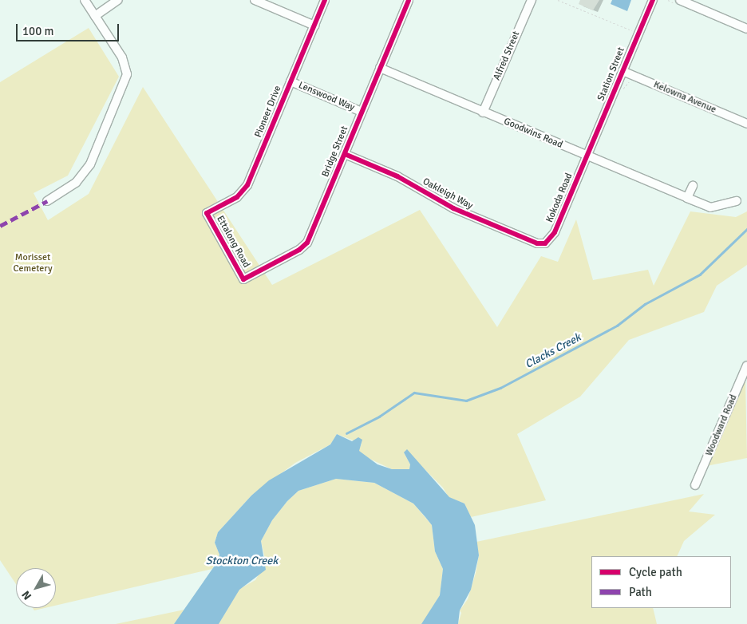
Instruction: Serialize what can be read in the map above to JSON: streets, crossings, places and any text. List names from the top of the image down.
{
  "streets": {
    "street": [
      "Alfred Street",
      "Station Street",
      "Lenswood Way",
      "Kelowna Avenue",
      "Pioneer Drive",
      "Goodwins Road",
      "Bridge Street",
      "Oakleigh Way",
      "Kokoda Road",
      "Ettalong Road",
      "Woodward Road"
    ]
  },
  "crossings": [
    ["Alfred Street", "Goodwins Road"],
    ["Station Street", "Kelowna Avenue"],
    ["Station Street", "Goodwins Road"],
    ["Station Street", "Kokoda Road"],
    ["Lenswood Way", "Pioneer Drive"],
    ["Lenswood Way", "Bridge Street"],
    ["Pioneer Drive", "Ettalong Road"],
    ["Goodwins Road", "Bridge Street"],
    ["Goodwins Road", "Kokoda Road"],
    ["Bridge Street", "Oakleigh Way"],
    ["Bridge Street", "Ettalong Road"],
    ["Oakleigh Way", "Kokoda Road"]
  ],
  "water": ["Clacks Creek", "Stockton Creek"],
  "parks": ["Morisset Cemetery"],
  "legend": ["Cycle path", "Path"],
  "scale_bar": "100 m",
  "north": "bottom left"
}
